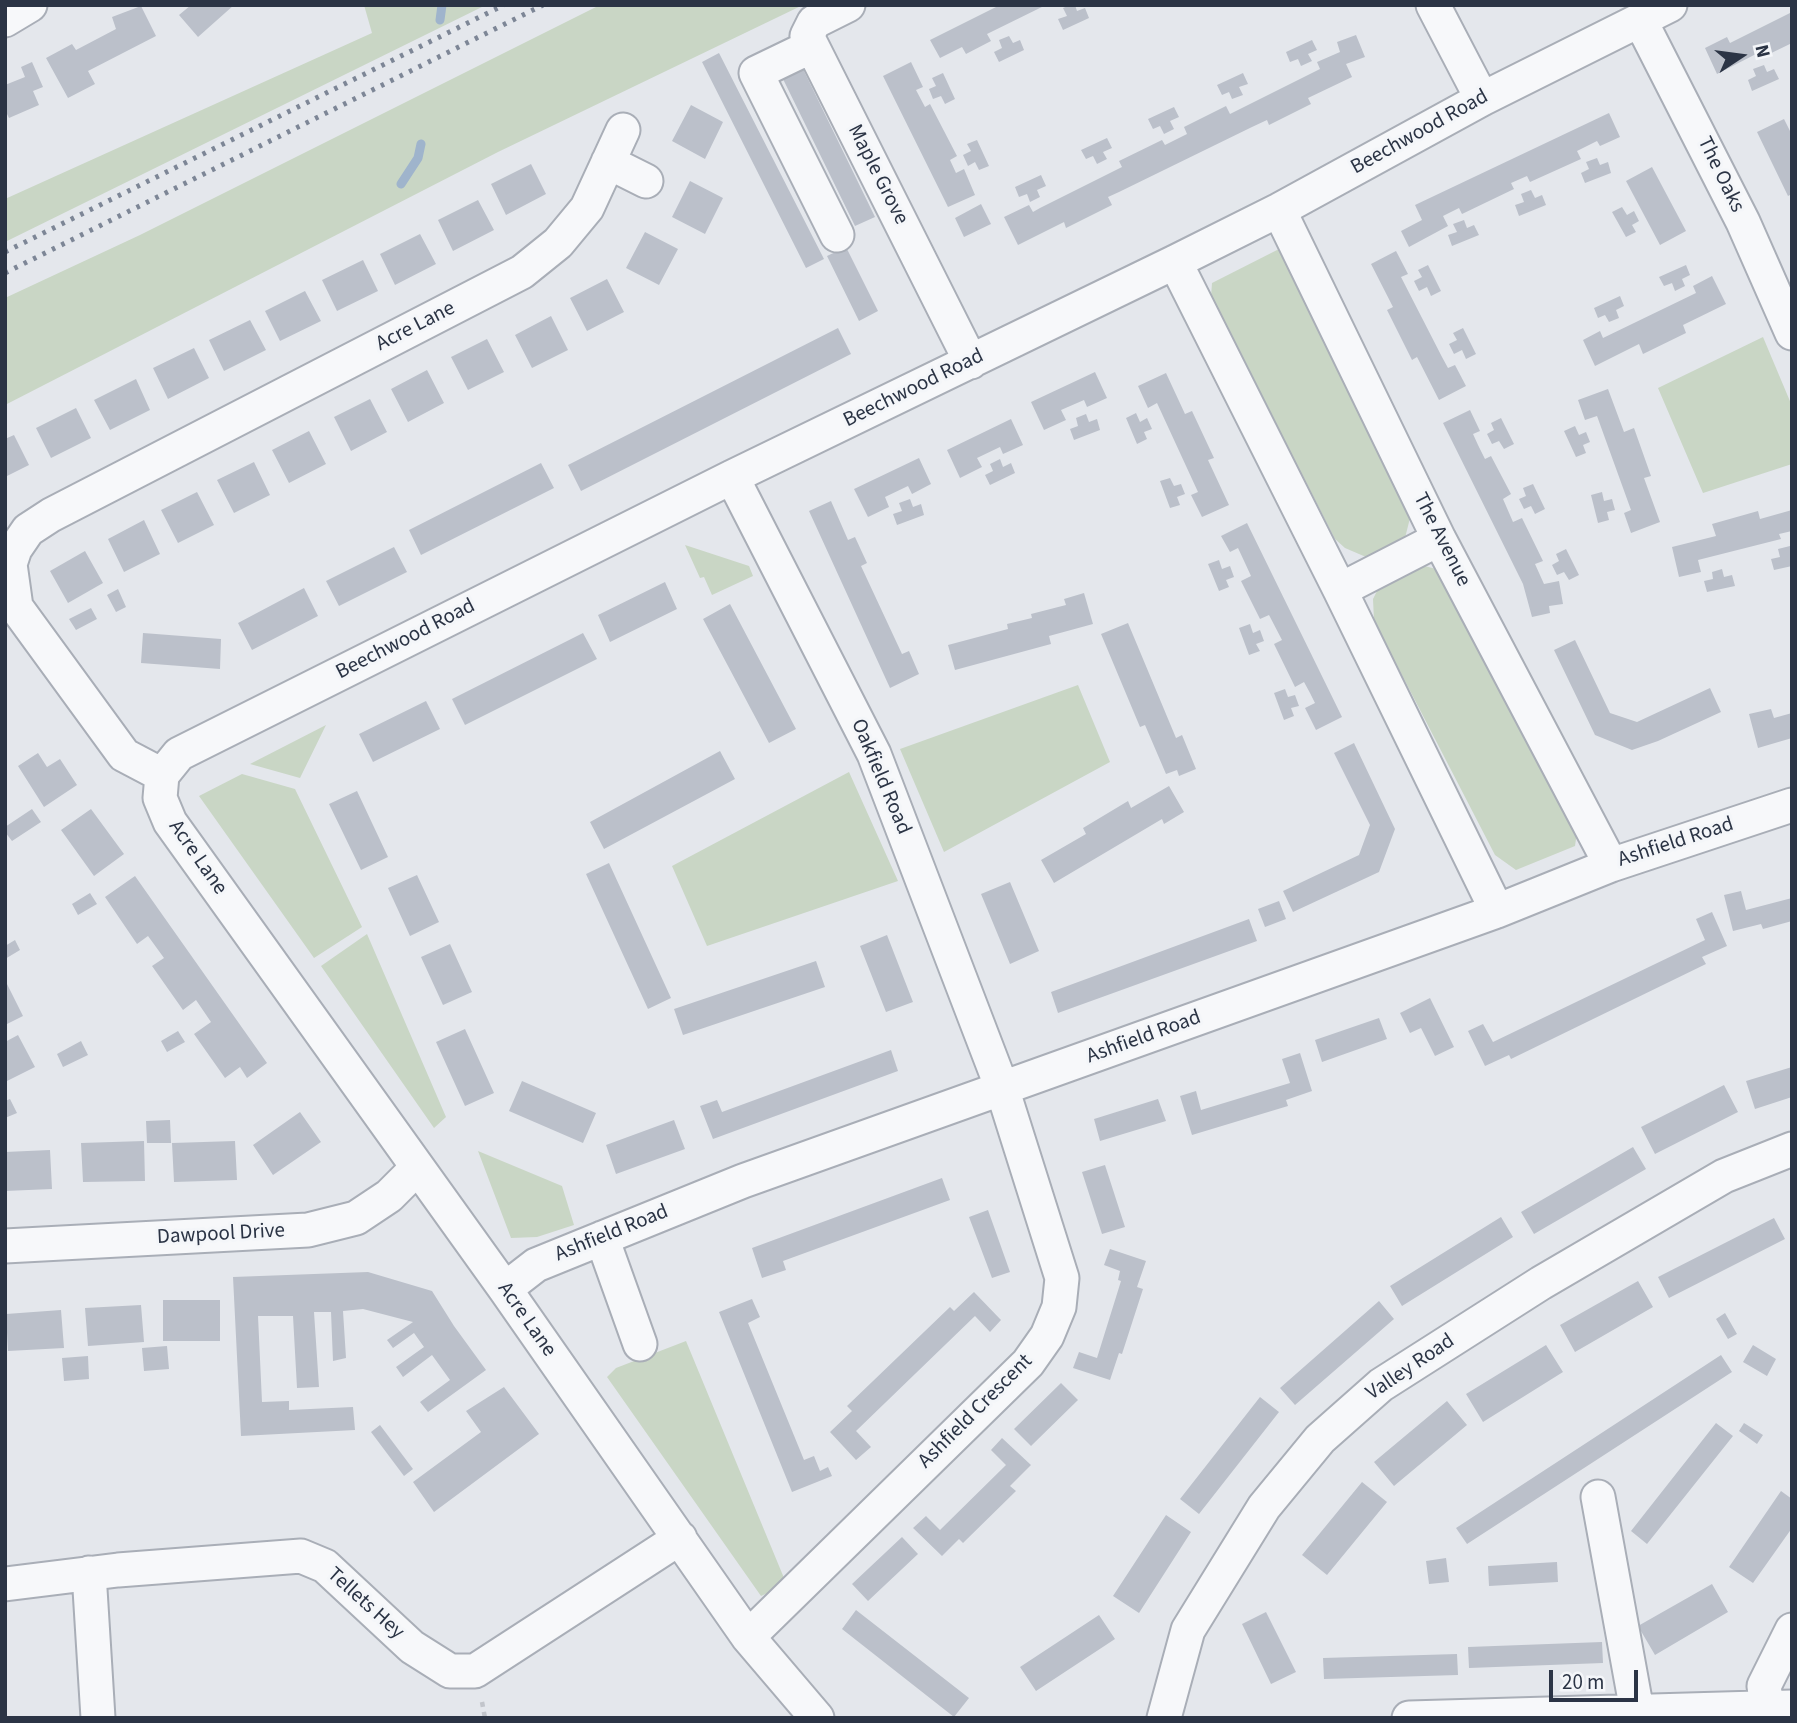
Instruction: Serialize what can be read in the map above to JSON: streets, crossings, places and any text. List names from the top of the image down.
{
  "streets": {
    "street": [
      "Beechwood Road",
      "Maple Grove",
      "The Oaks",
      "Acre Lane",
      "The Avenue",
      "Oakfield Road",
      "Ashfield Road",
      "Dawpool Drive",
      "Valley Road",
      "Ashfield Crescent",
      "Tellets Hey"
    ]
  },
  "crossings": [
    ["Beechwood Road", "Maple Grove"],
    ["Beechwood Road", "The Oaks"],
    ["Beechwood Road", "Acre Lane"],
    ["Beechwood Road", "The Avenue"],
    ["Beechwood Road", "Oakfield Road"],
    ["Acre Lane", "Ashfield Road"],
    ["Acre Lane", "Dawpool Drive"],
    ["Acre Lane", "Ashfield Crescent"],
    ["Acre Lane", "Tellets Hey"],
    ["The Avenue", "Ashfield Road"],
    ["Oakfield Road", "Ashfield Road"],
    ["Oakfield Road", "Ashfield Crescent"],
    ["Ashfield Road", "Ashfield Crescent"]
  ],
  "scale_bar": "20 m",
  "north": "right"
}
